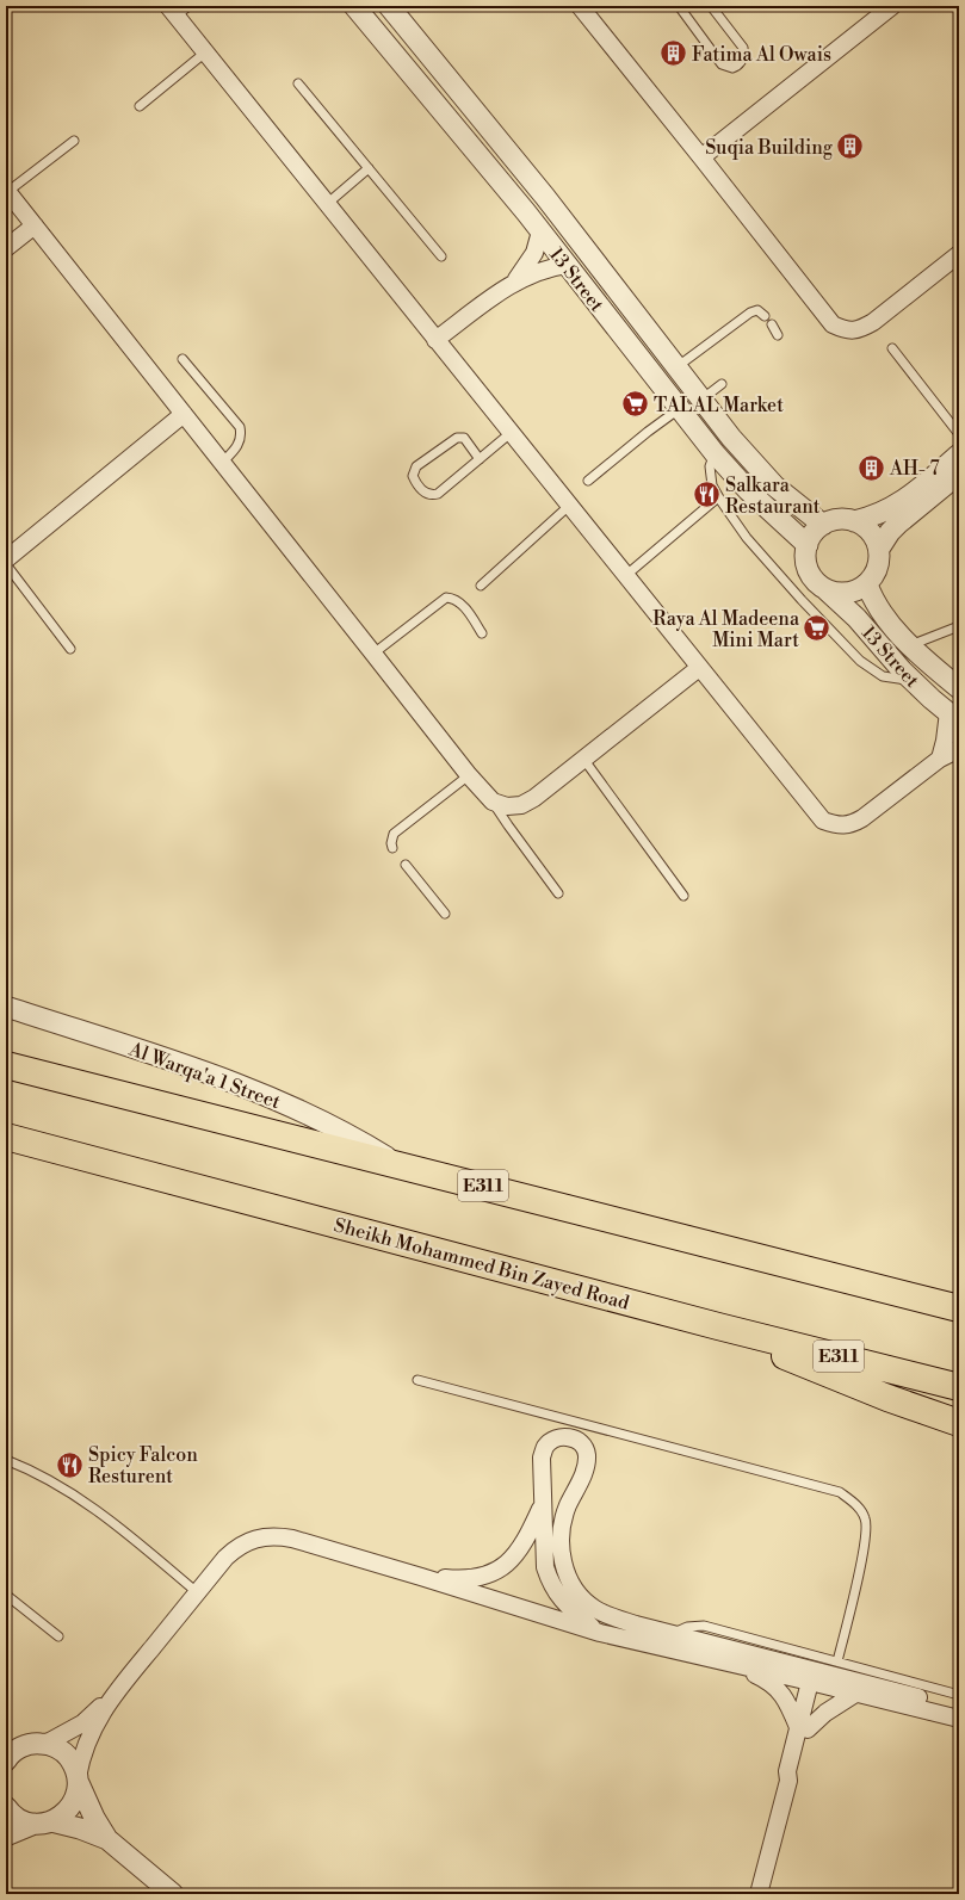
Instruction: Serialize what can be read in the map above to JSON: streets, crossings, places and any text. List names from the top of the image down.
{
  "streets": {
    "highway": ["E311", "Sheikh Mohammed Bin Zayed Road"],
    "street": ["13 Street", "Al Warqa'a 1 Street"]
  },
  "crossings": [
    ["Al Warqa'a 1 Street", "E311"]
  ],
  "places": {
    "building": ["Fatima Al Owais", "Suqia Building", "AH- 7"],
    "supermarket": ["TALAL Market", "Raya Al Madeena Mini Mart"],
    "restaurant": ["Salkara Restaurant", "Spicy Falcon Resturent"]
  }
}
